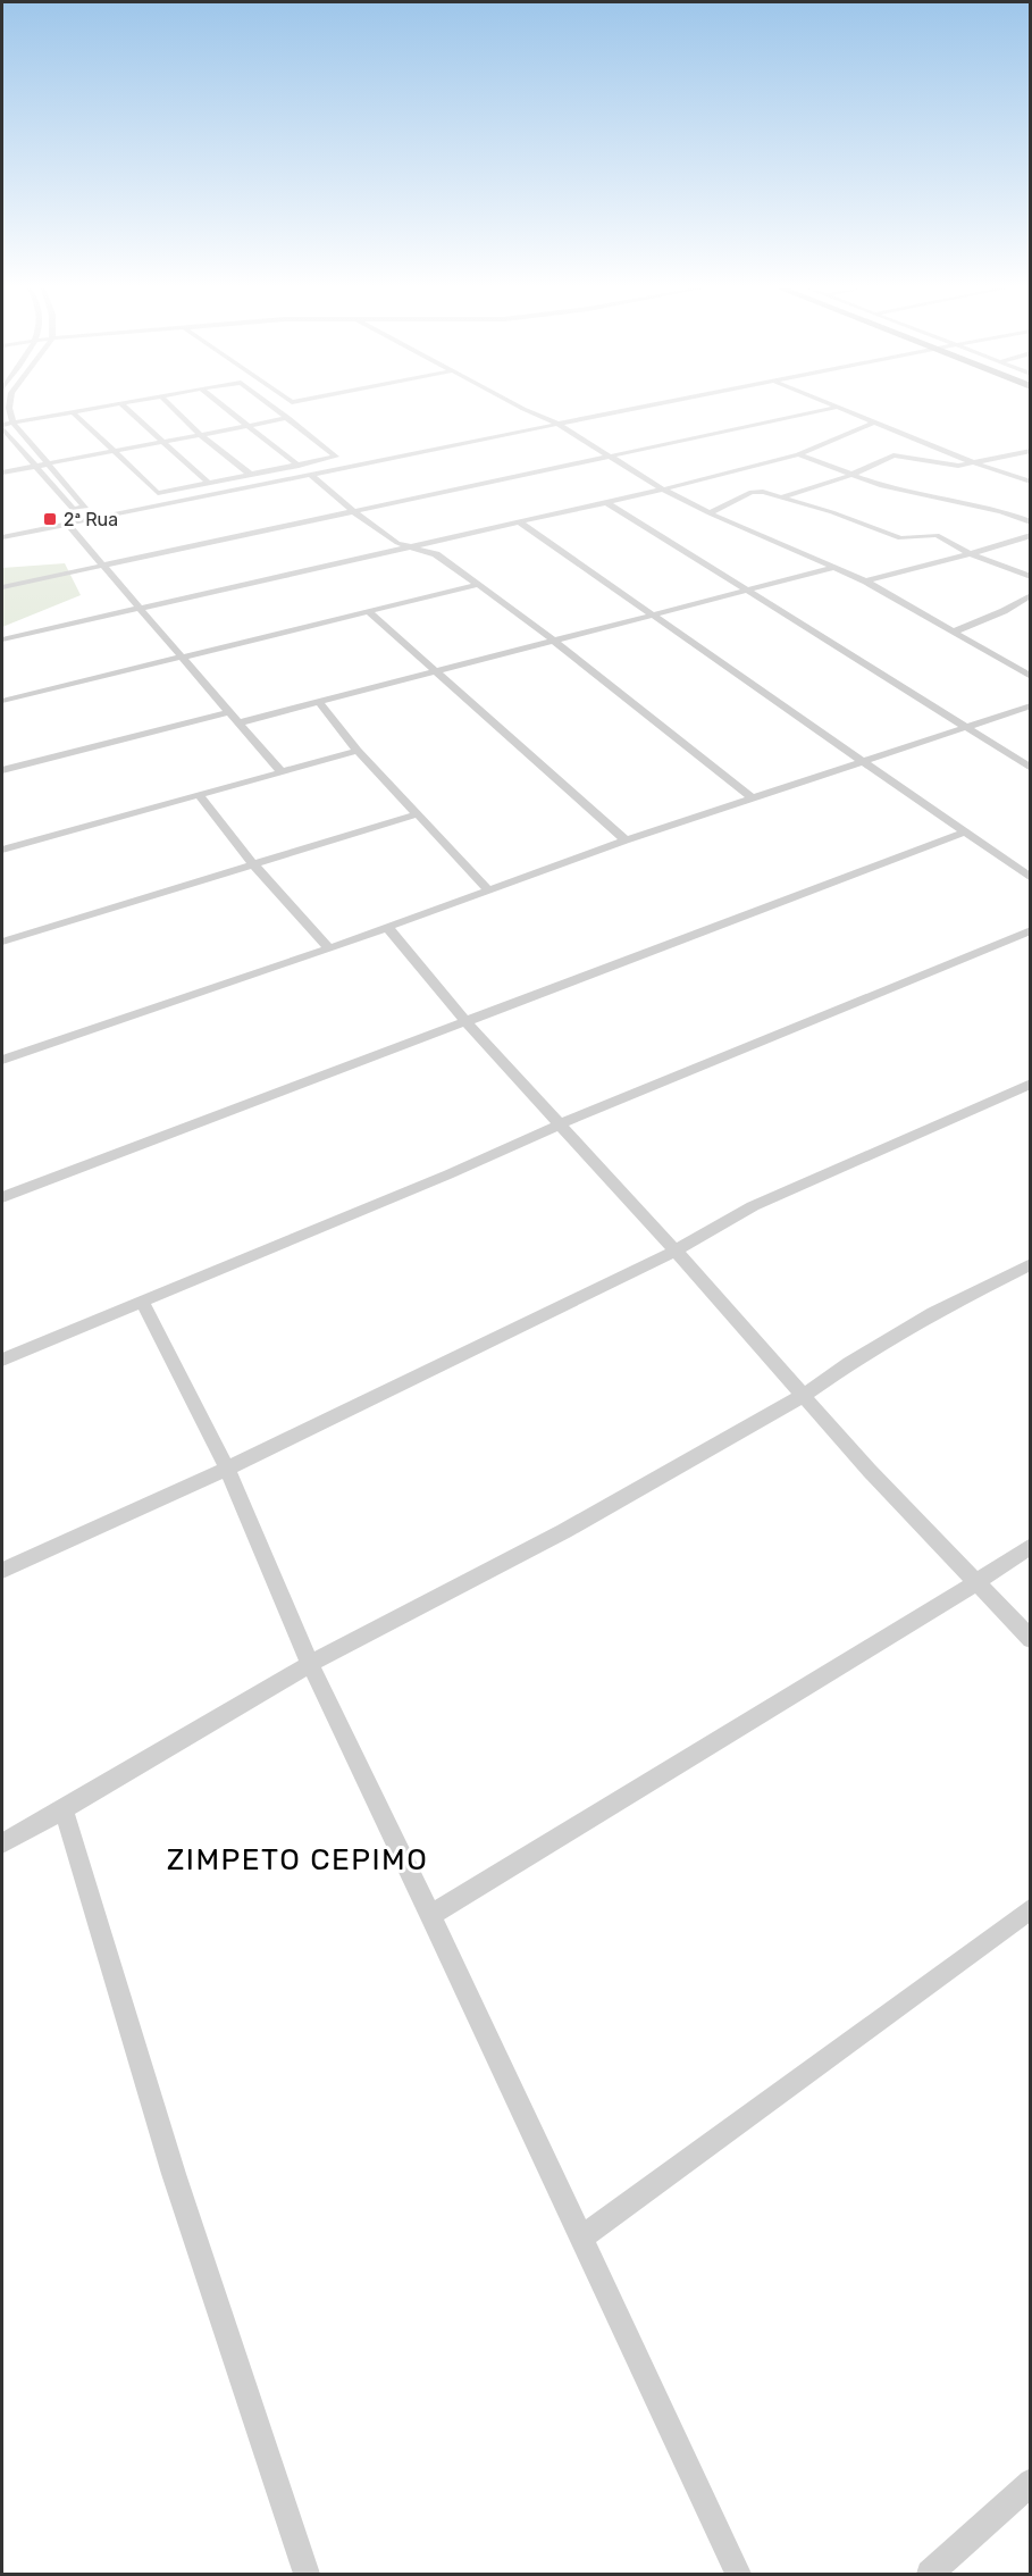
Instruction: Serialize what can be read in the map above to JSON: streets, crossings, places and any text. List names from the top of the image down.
{
  "districts": ["ZIMPETO CEPIMO"],
  "places": {
    "transit": ["2ª Rua"]
  }
}
